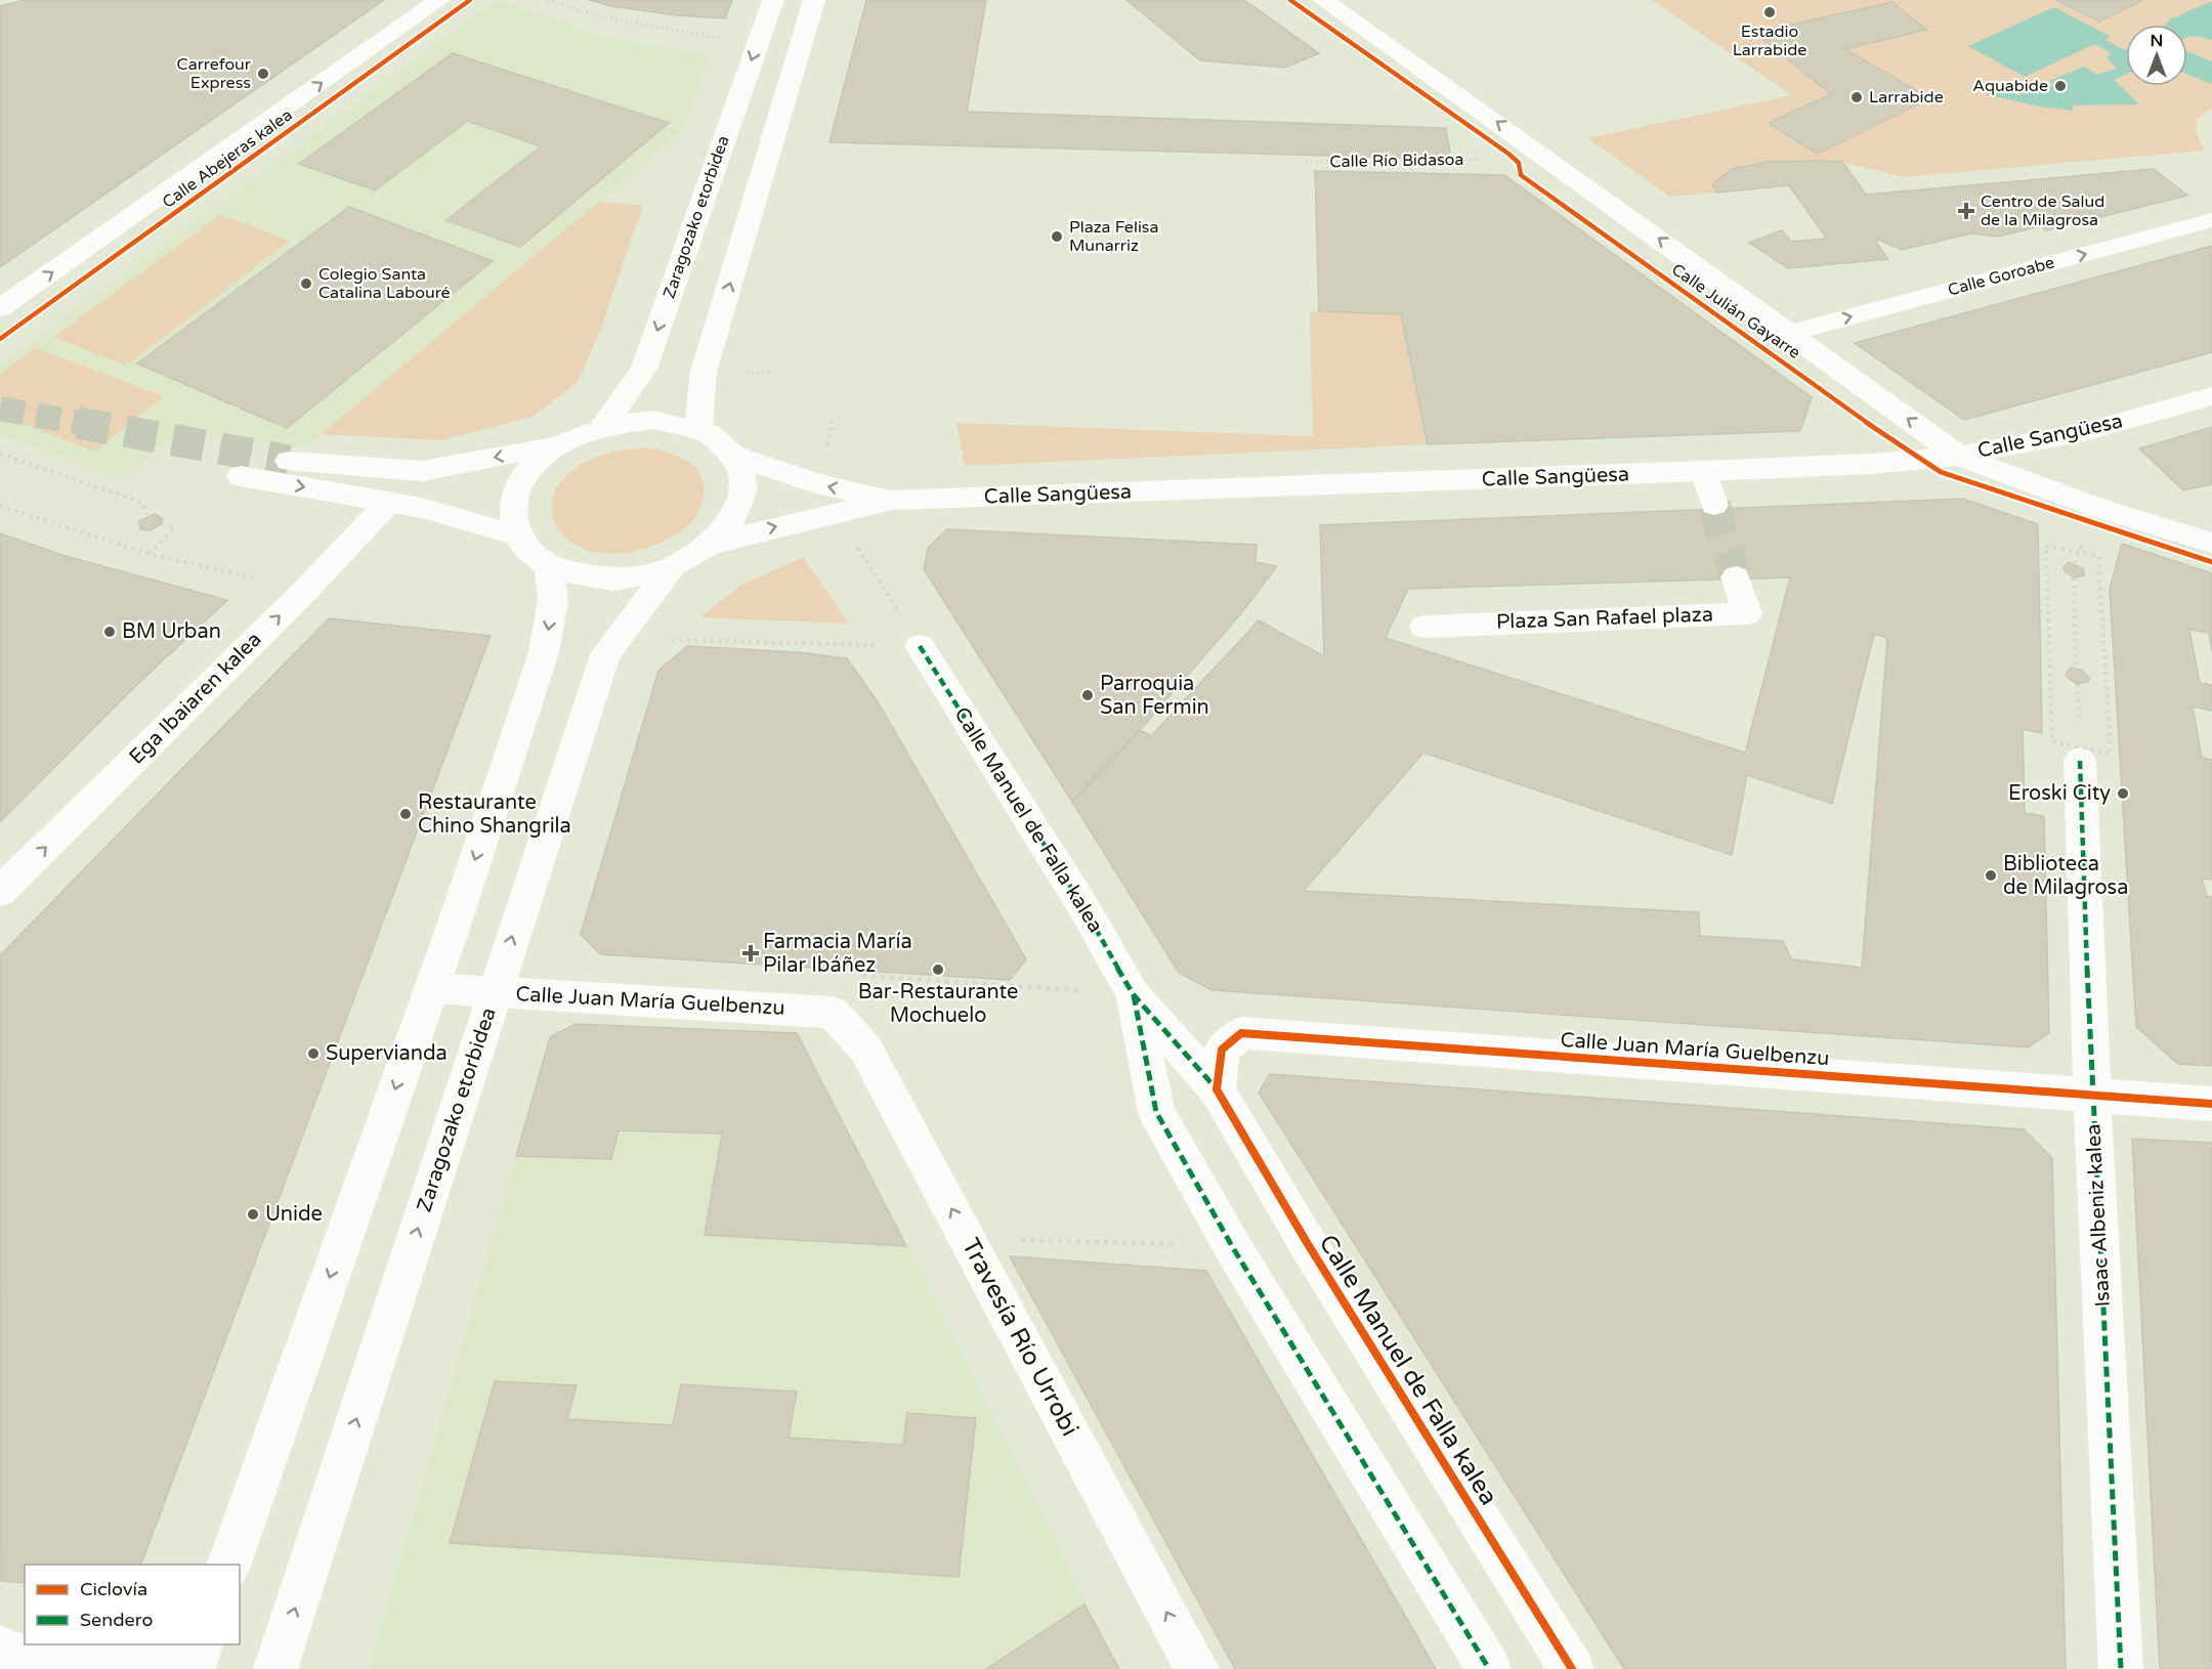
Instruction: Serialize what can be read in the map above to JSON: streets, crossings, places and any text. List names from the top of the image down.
{
  "streets": {
    "street": [
      "Calle Abejeras kalea",
      "Zaragozako etorbidea",
      "Calle Goroabe",
      "Calle Julián Gayarre",
      "Calle Sangüesa",
      "Plaza San Rafael plaza",
      "Ega Ibaiaren kalea",
      "Calle Manuel de Falla kalea",
      "Calle Juan María Guelbenzu",
      "Isaac Albeniz kalea",
      "Travesía Río Urrobi"
    ],
    "path": ["Calle Río Bidasoa"]
  },
  "crossings": [
    ["Zaragozako etorbidea", "Calle Sangüesa"],
    ["Zaragozako etorbidea", "Calle Juan María Guelbenzu"],
    ["Calle Goroabe", "Calle Julián Gayarre"],
    ["Calle Julián Gayarre", "Calle Sangüesa"],
    ["Calle Manuel de Falla kalea", "Calle Juan María Guelbenzu"],
    ["Calle Juan María Guelbenzu", "Isaac Albeniz kalea"],
    ["Calle Juan María Guelbenzu", "Travesía Río Urrobi"]
  ],
  "one_way": [
    "Calle Abejeras kalea",
    "Calle Goroabe",
    "Calle Julián Gayarre",
    "Ega Ibaiaren kalea",
    "Travesía Río Urrobi"
  ],
  "places": {
    "other": [
      "Estadio Larrabide",
      "Carrefour Express",
      "Aquabide",
      "Larrabide",
      "Plaza Felisa Munarriz",
      "Colegio Santa Catalina Labouré",
      "BM Urban",
      "Parroquia San Fermin",
      "Eroski City",
      "Restaurante Chino Shangrila",
      "Biblioteca de Milagrosa",
      "Bar-Restaurante Mochuelo",
      "Supervianda",
      "Unide"
    ],
    "health": ["Centro de Salud de la Milagrosa", "Farmacia María Pilar Ibáñez"]
  },
  "legend": ["Ciclovía", "Sendero"],
  "north": "top"
}
